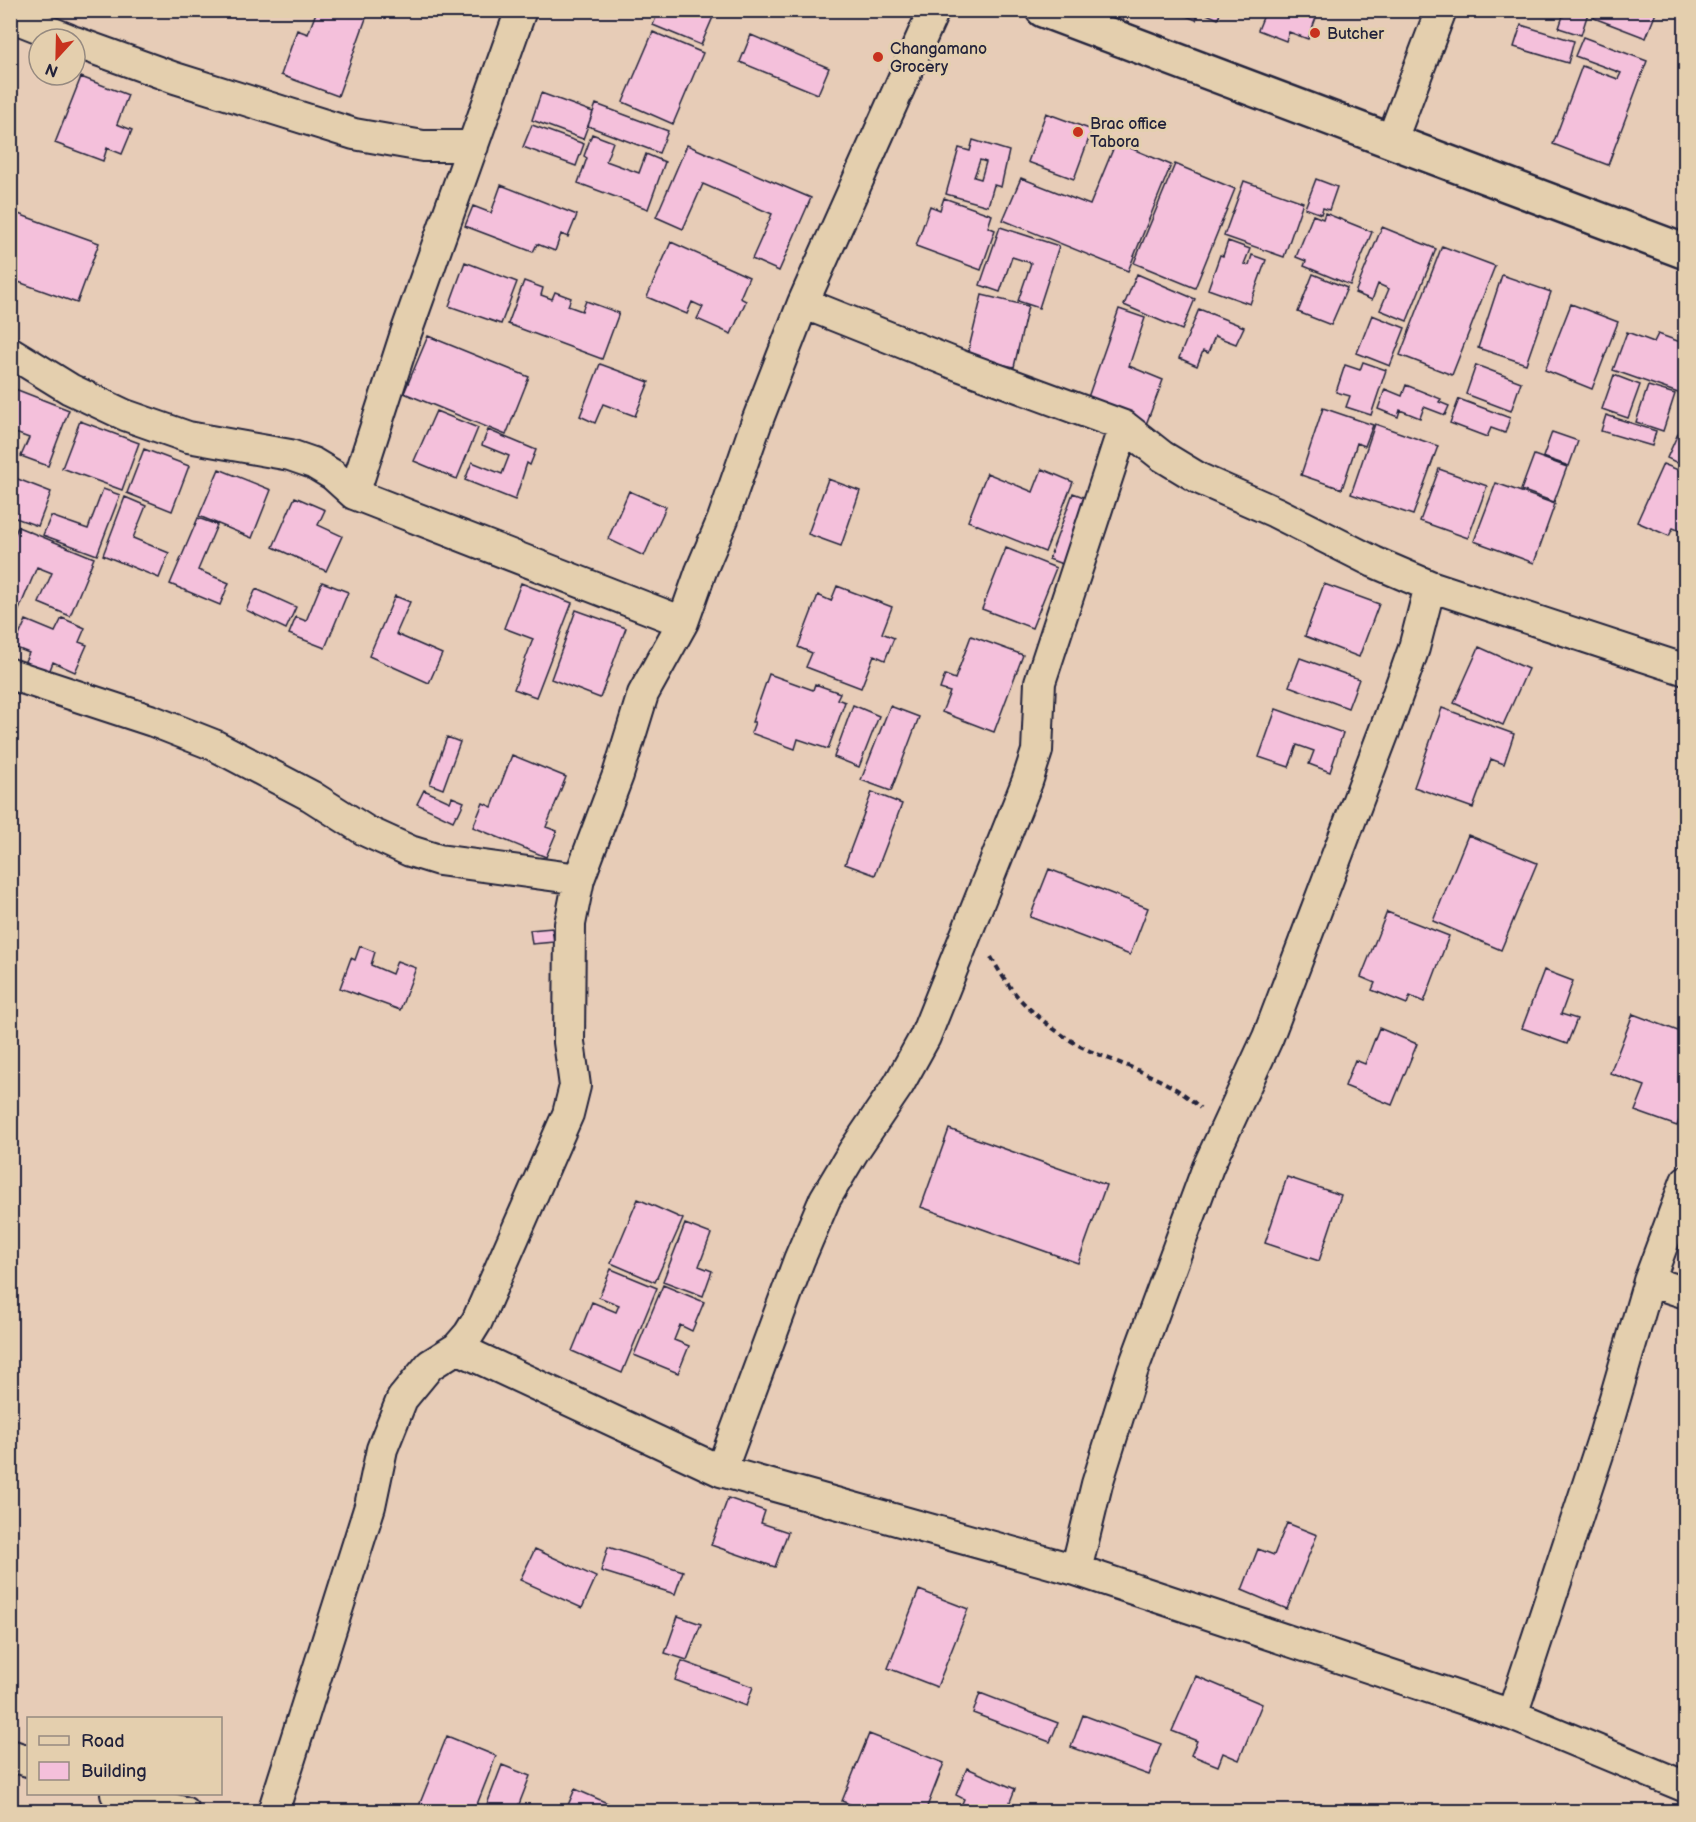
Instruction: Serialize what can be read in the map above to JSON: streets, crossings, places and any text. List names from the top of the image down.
{
  "places": ["Butcher", "Changamano Grocery", "Brac office Tabora"],
  "legend": ["Road", "Building"],
  "north": "bottom"
}
